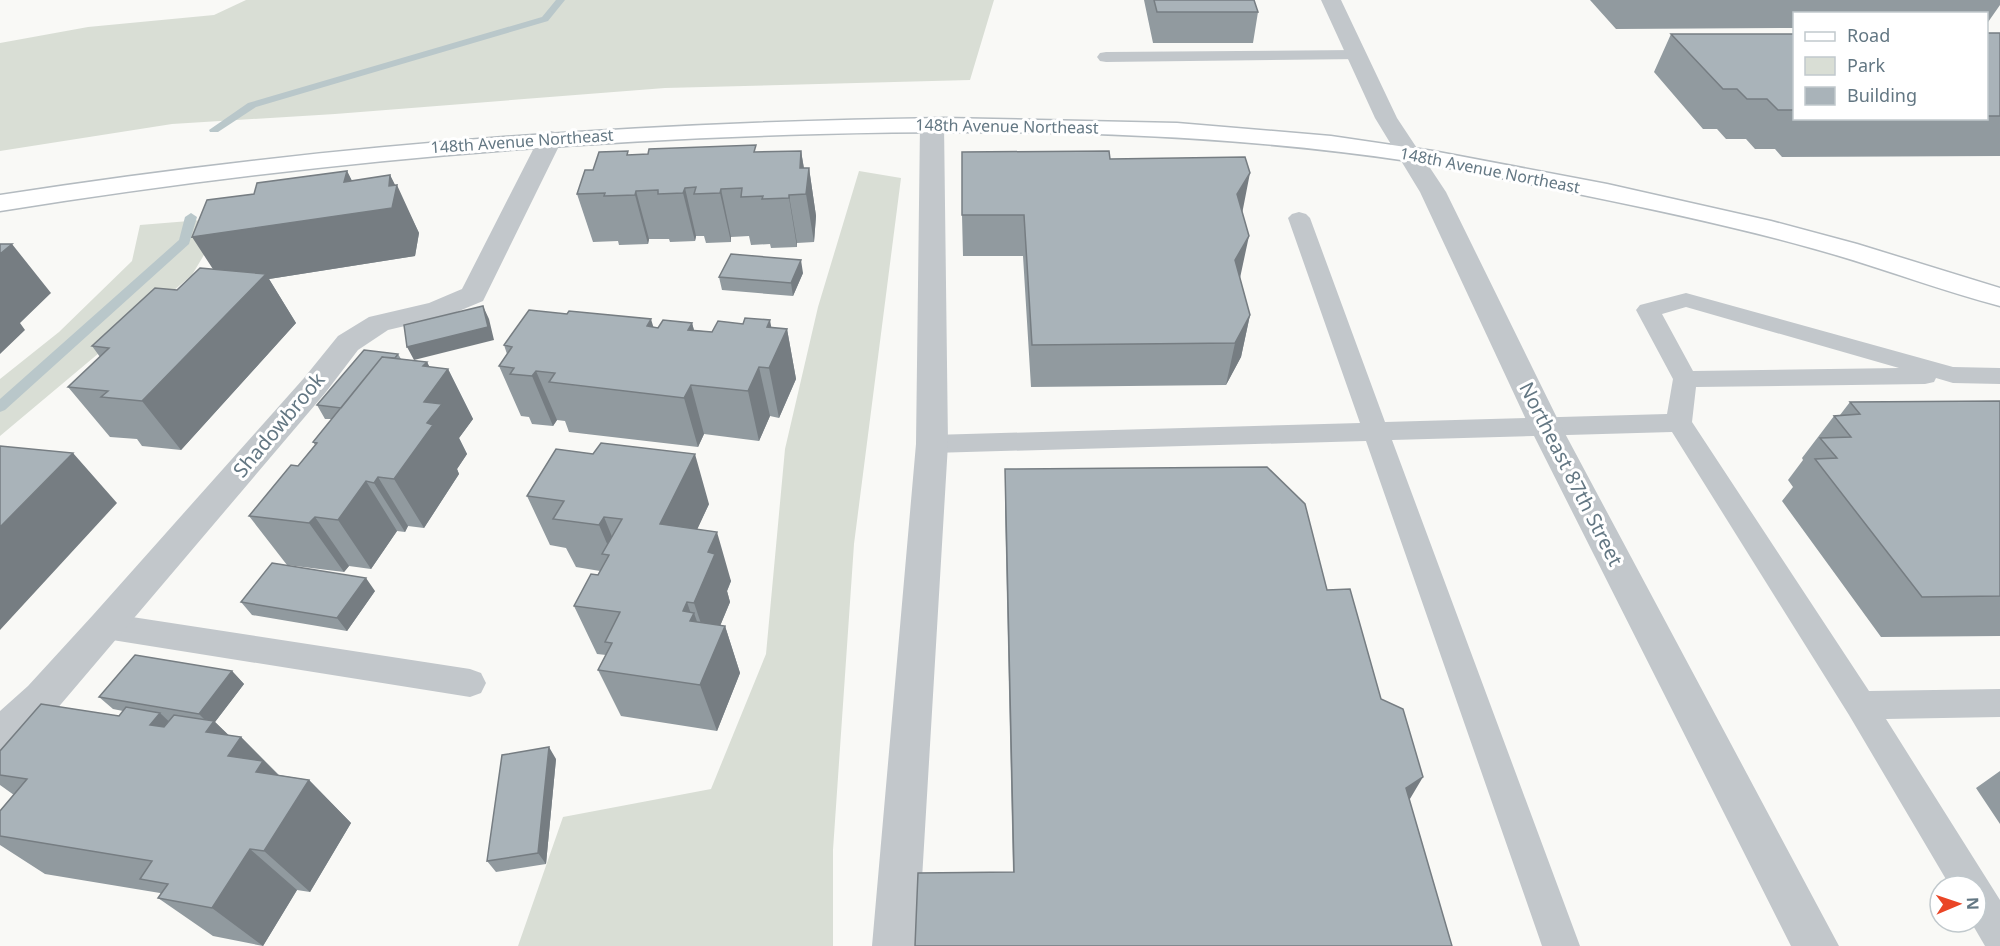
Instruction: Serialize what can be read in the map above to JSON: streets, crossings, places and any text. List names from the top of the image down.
{
  "streets": {
    "main road": ["148th Avenue Northeast"],
    "street": ["Shadowbrook", "Northeast 87th Street"]
  },
  "crossings": [
    ["148th Avenue Northeast", "Shadowbrook"],
    ["148th Avenue Northeast", "Northeast 87th Street"]
  ],
  "legend": ["Road", "Park", "Building"],
  "north": "right"
}
